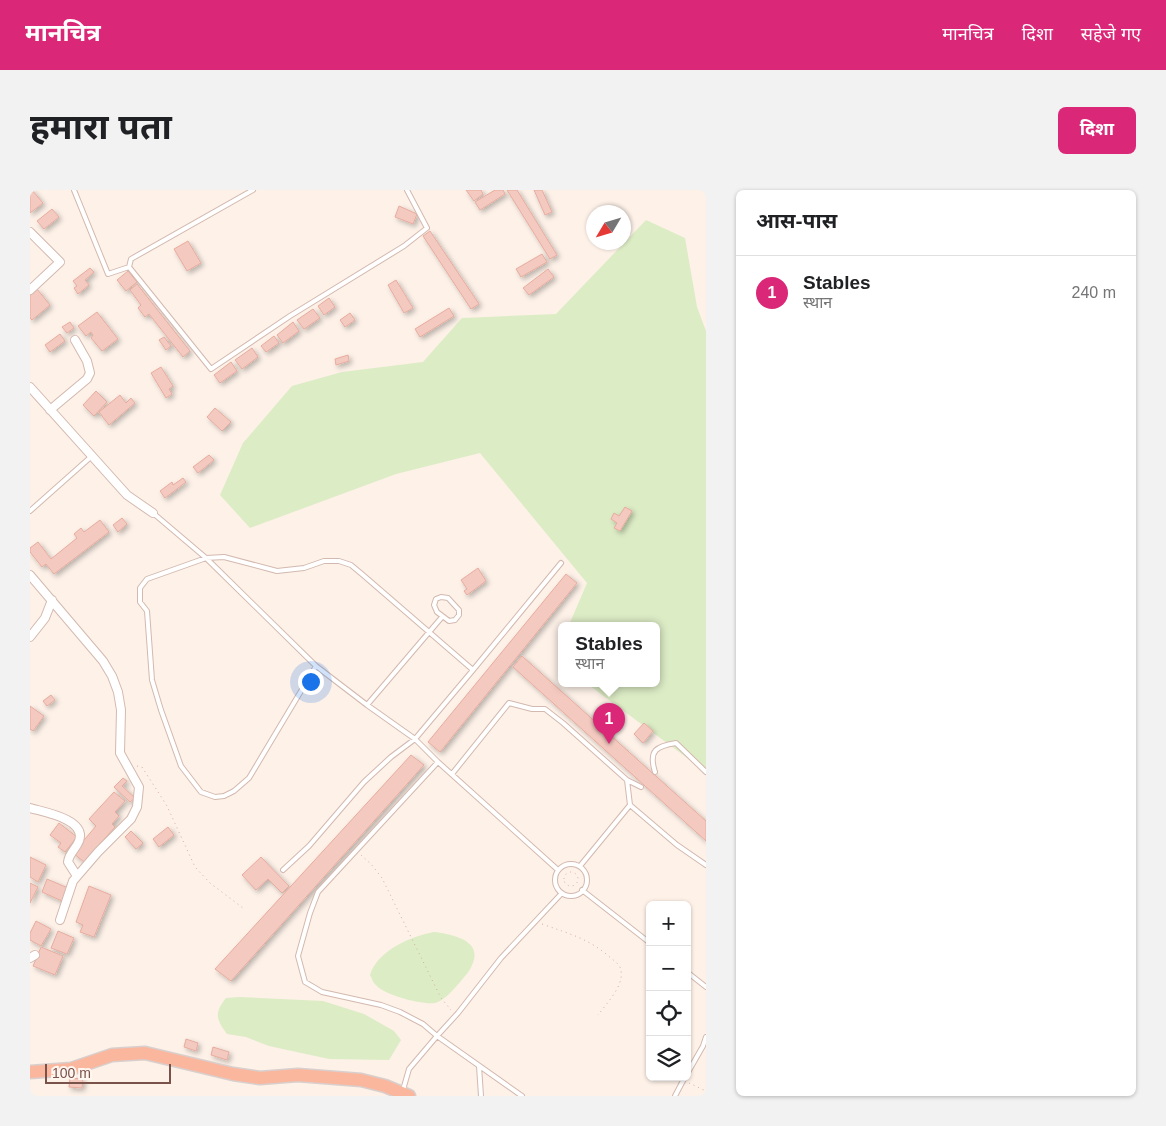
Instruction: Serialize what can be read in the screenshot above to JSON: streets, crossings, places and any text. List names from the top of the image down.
{
  "scale_bar": "100 m",
  "north": "bottom left",
  "page": {
    "header": "मानचित्र",
    "nav": ["मानचित्र", "दिशा", "सहेजे गए"],
    "title": "हमारा पता",
    "buttons": "दिशा",
    "heading": "आस-पास",
    "list": [
      {
        "mark": "1",
        "name": "Stables",
        "note": "स्थान",
        "value": "240 m"
      }
    ],
    "popup": ["Stables", "स्थान"],
    "pins": "1",
    "map_buttons": ["+", "−"],
    "scale": "100 m"
  }
}
